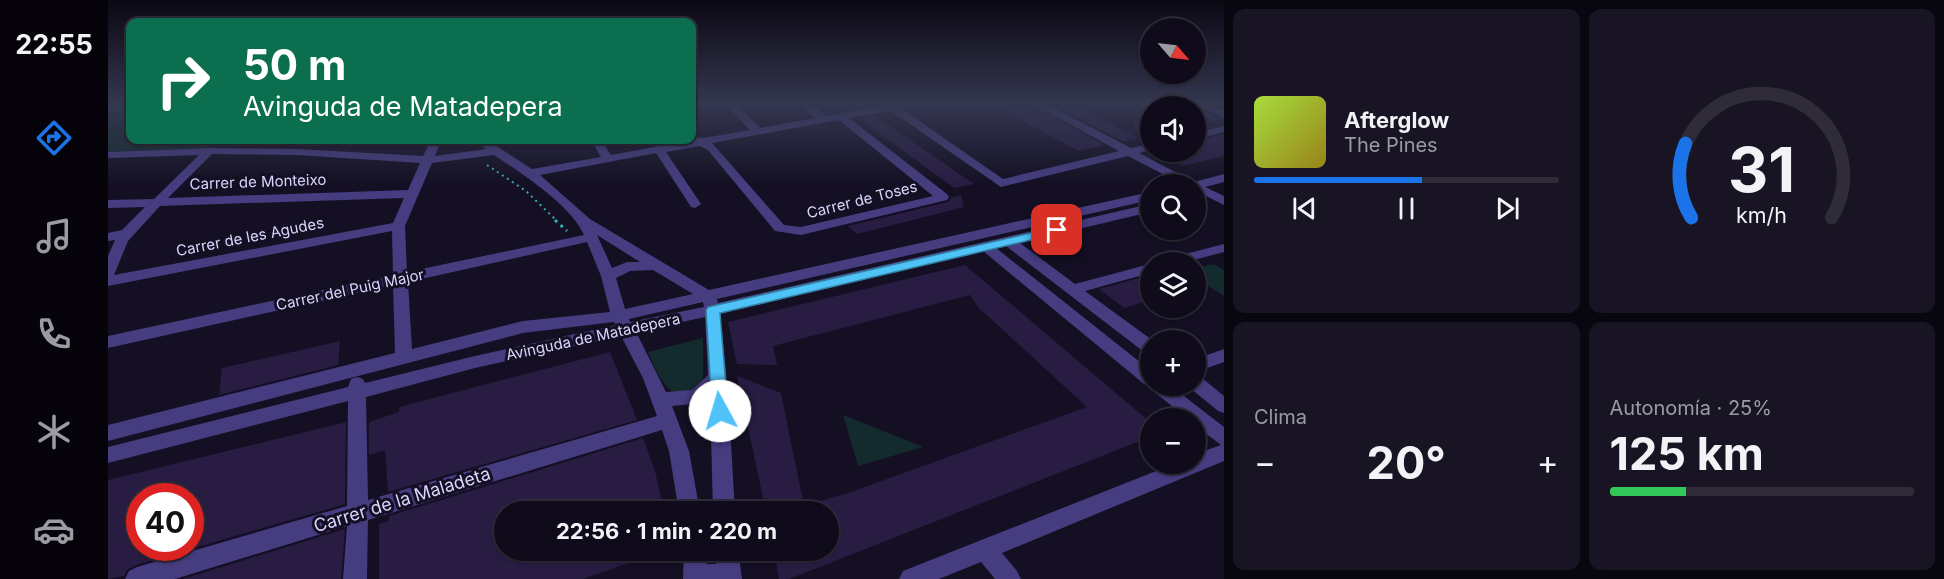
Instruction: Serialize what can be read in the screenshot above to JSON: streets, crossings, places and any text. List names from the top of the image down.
{
  "streets": {
    "street": [
      "Carrer de Monteixo",
      "Carrer de Toses",
      "Carrer de les Agudes",
      "Carrer del Puig Major",
      "Avinguda de Matadepera",
      "Carrer de la Maladeta"
    ]
  },
  "north": "bottom right",
  "page": {
    "tabs": "22:55",
    "map_buttons": ["+", "−"],
    "turn": ["50 m", "Avinguda de Matadepera"],
    "song": ["Afterglow", "The Pines"],
    "tile": [
      "Clima",
      ["Autonomía · 25%", "125 km"]
    ],
    "heat": ["−", "20°", "+"],
    "limit": "40",
    "trip": "22:56 · 1 min · 220 m",
    "gauge": ["31", "km/h"]
  }
}
